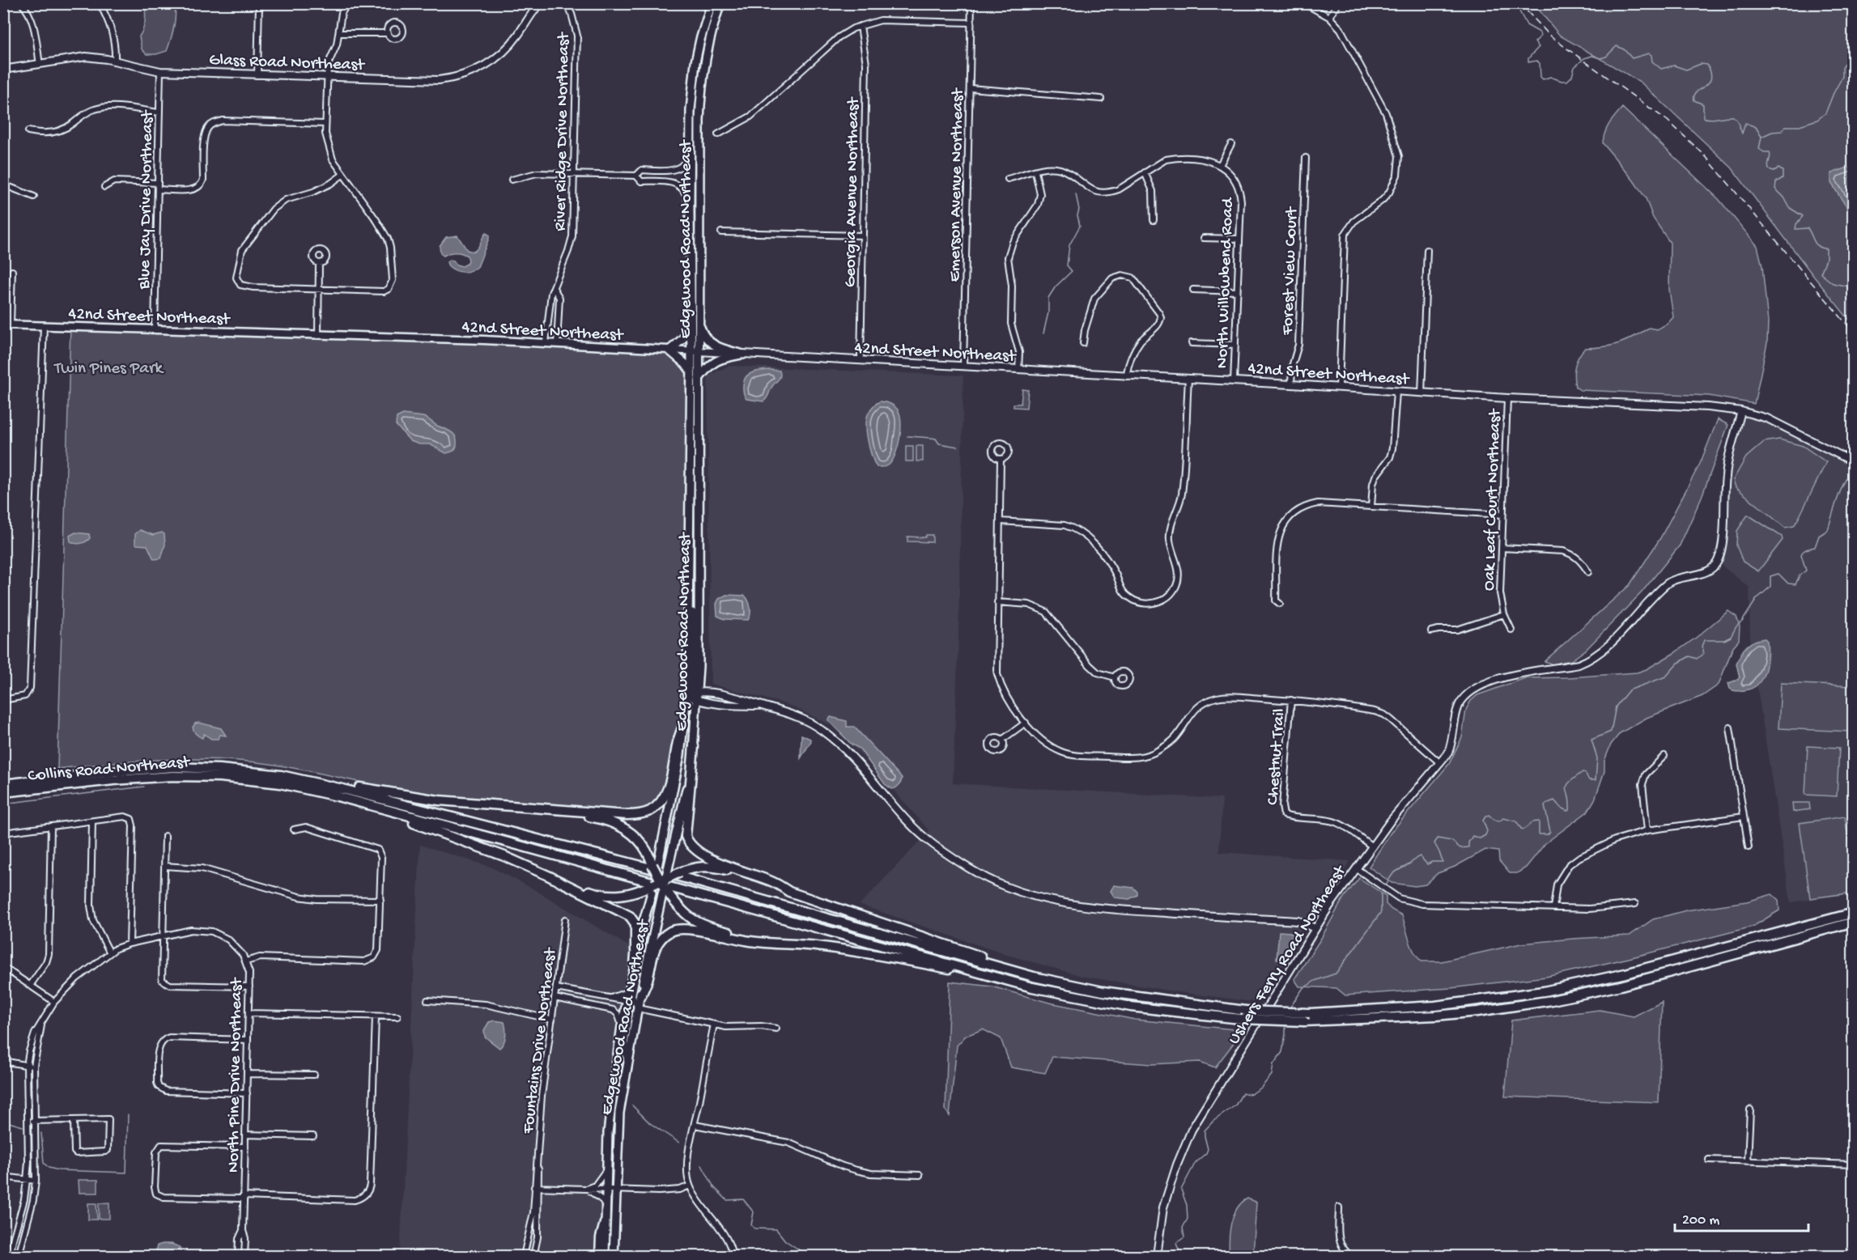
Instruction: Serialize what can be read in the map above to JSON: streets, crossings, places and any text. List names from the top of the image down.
{
  "streets": {
    "highway": ["Collins Road Northeast"],
    "main road": ["Edgewood Road Northeast", "42nd Street Northeast"],
    "street": [
      "Glass Road Northeast",
      "River Ridge Drive Northeast",
      "Emerson Avenue Northeast",
      "Georgia Avenue Northeast",
      "Blue Jay Drive Northeast",
      "Forest View Court",
      "North Willowbend Road",
      "Oak Leaf Court Northeast",
      "Chestnut Trail",
      "Ushers Ferry Road Northeast",
      "Fountains Drive Northeast",
      "North Pine Drive Northeast"
    ]
  },
  "crossings": [
    ["Glass Road Northeast", "Blue Jay Drive Northeast"],
    ["River Ridge Drive Northeast", "42nd Street Northeast"],
    ["Emerson Avenue Northeast", "42nd Street Northeast"],
    ["Georgia Avenue Northeast", "42nd Street Northeast"],
    ["Blue Jay Drive Northeast", "42nd Street Northeast"],
    ["Edgewood Road Northeast", "42nd Street Northeast"],
    ["Forest View Court", "42nd Street Northeast"],
    ["North Willowbend Road", "42nd Street Northeast"],
    ["42nd Street Northeast", "Oak Leaf Court Northeast"],
    ["42nd Street Northeast", "Ushers Ferry Road Northeast"],
    ["Chestnut Trail", "Ushers Ferry Road Northeast"]
  ],
  "parks": ["Twin Pines Park"],
  "scale_bar": "200 m"
}
